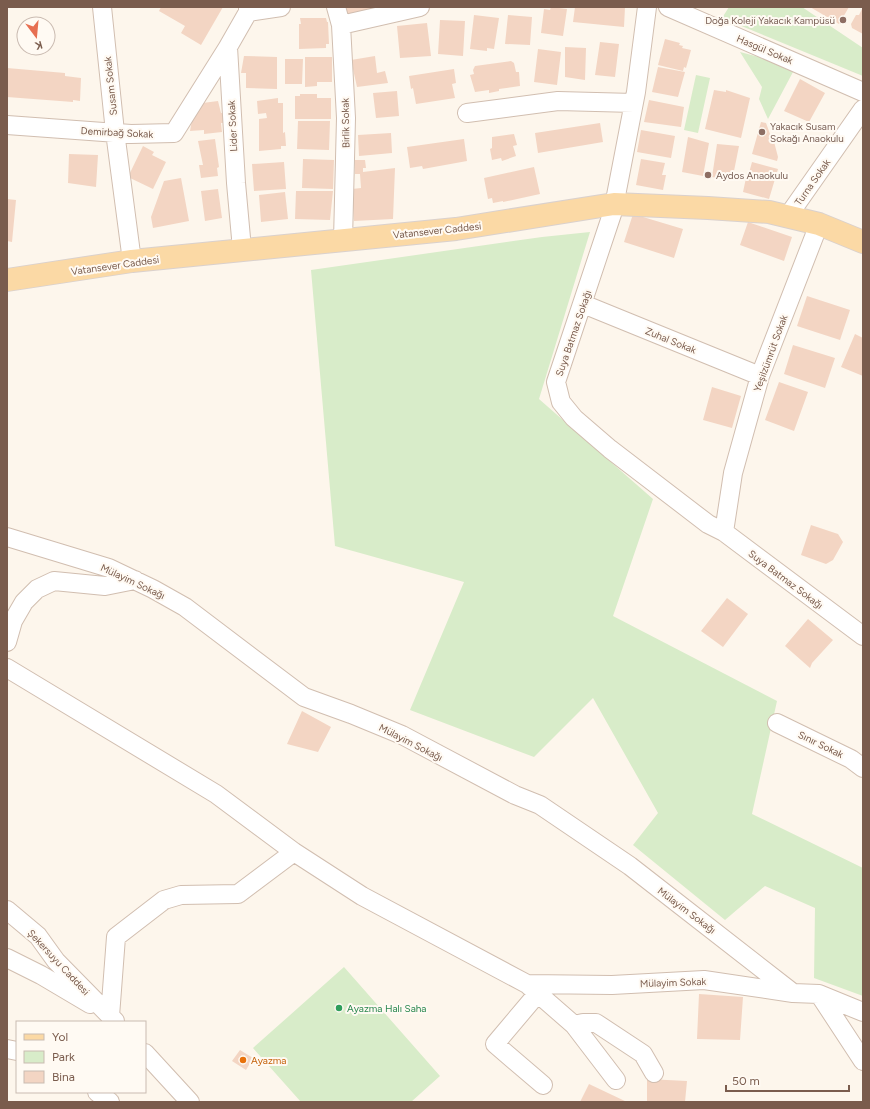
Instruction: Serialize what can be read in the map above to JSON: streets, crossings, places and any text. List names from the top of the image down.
{
  "streets": {
    "main road": ["Vatansever Caddesi"],
    "street": [
      "Hasgül Sokak",
      "Susam Sokak",
      "Birlik Sokak",
      "Lider Sokak",
      "Demirbağ Sokak",
      "Turna Sokak",
      "Suya Batmaz Sokağı",
      "Zuhal Sokak",
      "Yeşilzümrüt Sokak",
      "Mülayim Sokağı",
      "Sınır Sokak",
      "Şekersuyu Caddesi",
      "Mülayim Sokak"
    ]
  },
  "crossings": [
    ["Susam Sokak", "Demirbağ Sokak"],
    ["Susam Sokak", "Vatansever Caddesi"],
    ["Birlik Sokak", "Vatansever Caddesi"],
    ["Lider Sokak", "Demirbağ Sokak"],
    ["Lider Sokak", "Vatansever Caddesi"],
    ["Turna Sokak", "Vatansever Caddesi"],
    ["Vatansever Caddesi", "Suya Batmaz Sokağı"],
    ["Vatansever Caddesi", "Yeşilzümrüt Sokak"],
    ["Suya Batmaz Sokağı", "Zuhal Sokak"],
    ["Suya Batmaz Sokağı", "Yeşilzümrüt Sokak"],
    ["Zuhal Sokak", "Yeşilzümrüt Sokak"],
    ["Mülayim Sokağı", "Mülayim Sokak"]
  ],
  "places": [
    "Doğa Koleji Yakacık Kampüsü",
    "Yakacık Susam Sokağı Anaokulu",
    "Aydos Anaokulu",
    "Ayazma Halı Saha",
    "Ayazma"
  ],
  "legend": ["Yol", "Park", "Bina"],
  "scale_bar": "50 m",
  "north": "bottom"
}
